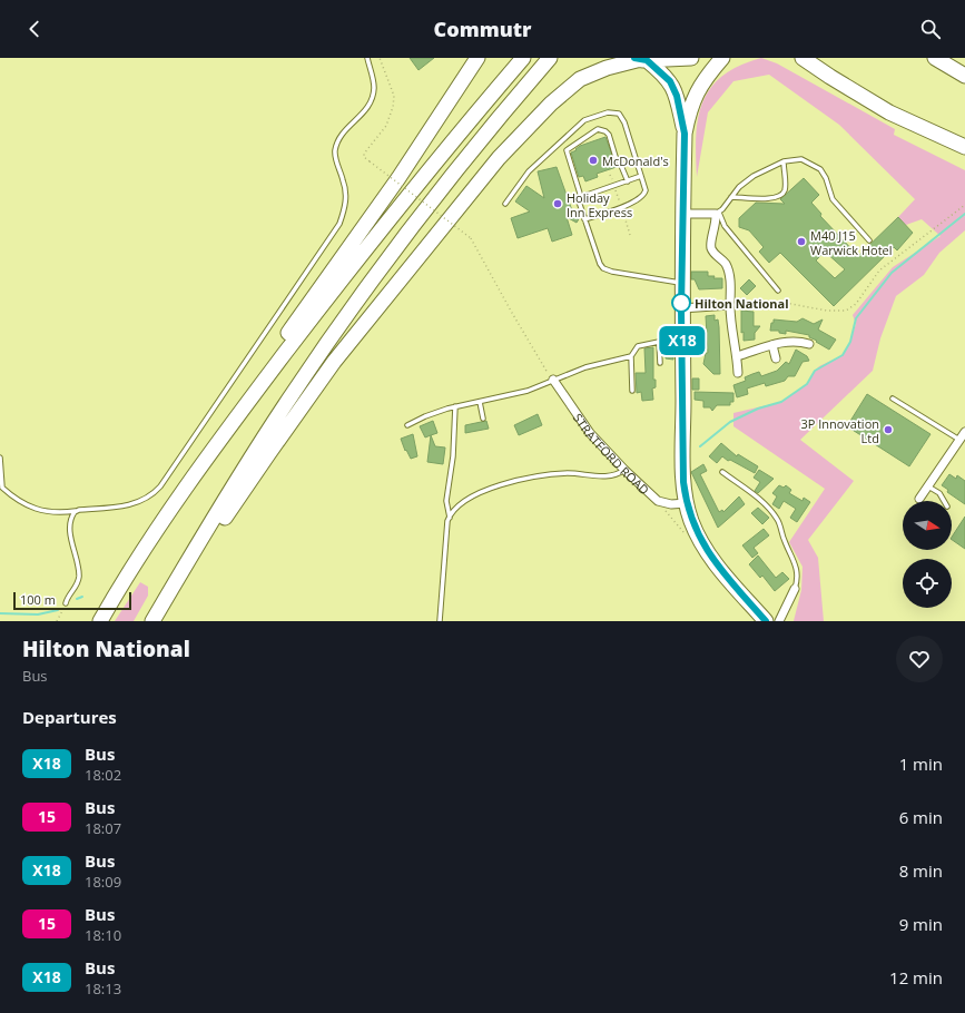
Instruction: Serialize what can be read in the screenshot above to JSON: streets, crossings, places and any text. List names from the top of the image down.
{
  "streets": {
    "street": ["STRATFORD ROAD"]
  },
  "places": [
    "McDonald's",
    "Holiday Inn Express",
    "M40 J15 Warwick Hotel",
    "Hilton National",
    "3P Innovation Ltd"
  ],
  "lines": ["bus line X18"],
  "scale_bar": "100 m",
  "north": "right",
  "page": {
    "header": "Commutr",
    "on_map": "X18",
    "scale": "100 m",
    "heading": [
      ["Hilton National", "Bus"],
      "Departures"
    ],
    "list": [
      {
        "mark": "X18",
        "name": "Bus",
        "note": "18:02",
        "value": "1 min"
      },
      {
        "mark": "15",
        "name": "Bus",
        "note": "18:07",
        "value": "6 min"
      },
      {
        "mark": "X18",
        "name": "Bus",
        "note": "18:09",
        "value": "8 min"
      },
      {
        "mark": "15",
        "name": "Bus",
        "note": "18:10",
        "value": "9 min"
      },
      {
        "mark": "X18",
        "name": "Bus",
        "note": "18:13",
        "value": "12 min"
      }
    ]
  }
}
